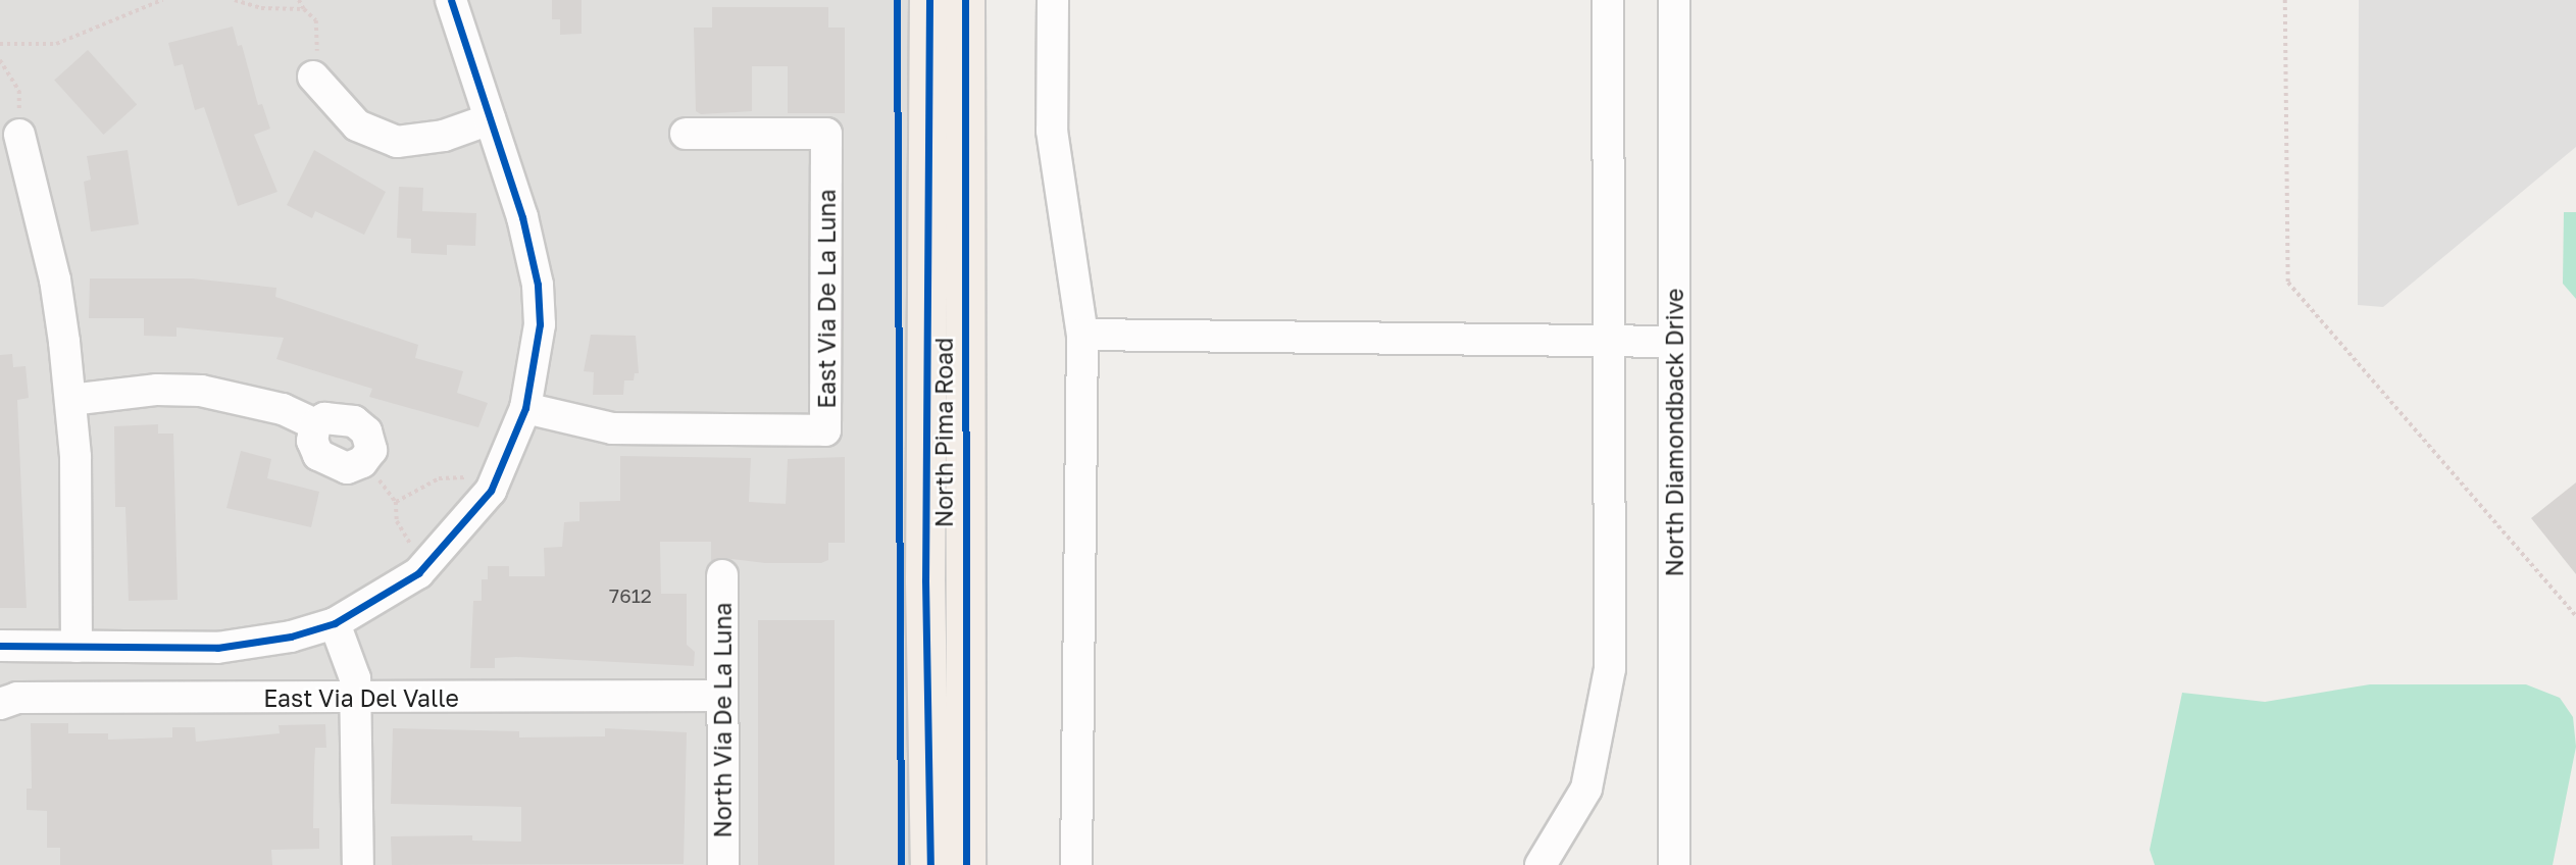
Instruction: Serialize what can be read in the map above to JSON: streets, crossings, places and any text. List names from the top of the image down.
{
  "streets": {
    "main road": ["North Pima Road"],
    "street": [
      "East Via De La Luna",
      "North Diamondback Drive",
      "East Via Del Valle",
      "North Via De La Luna"
    ]
  },
  "crossings": [
    ["East Via Del Valle", "North Via De La Luna"]
  ],
  "house_numbers": ["7612"]
}
